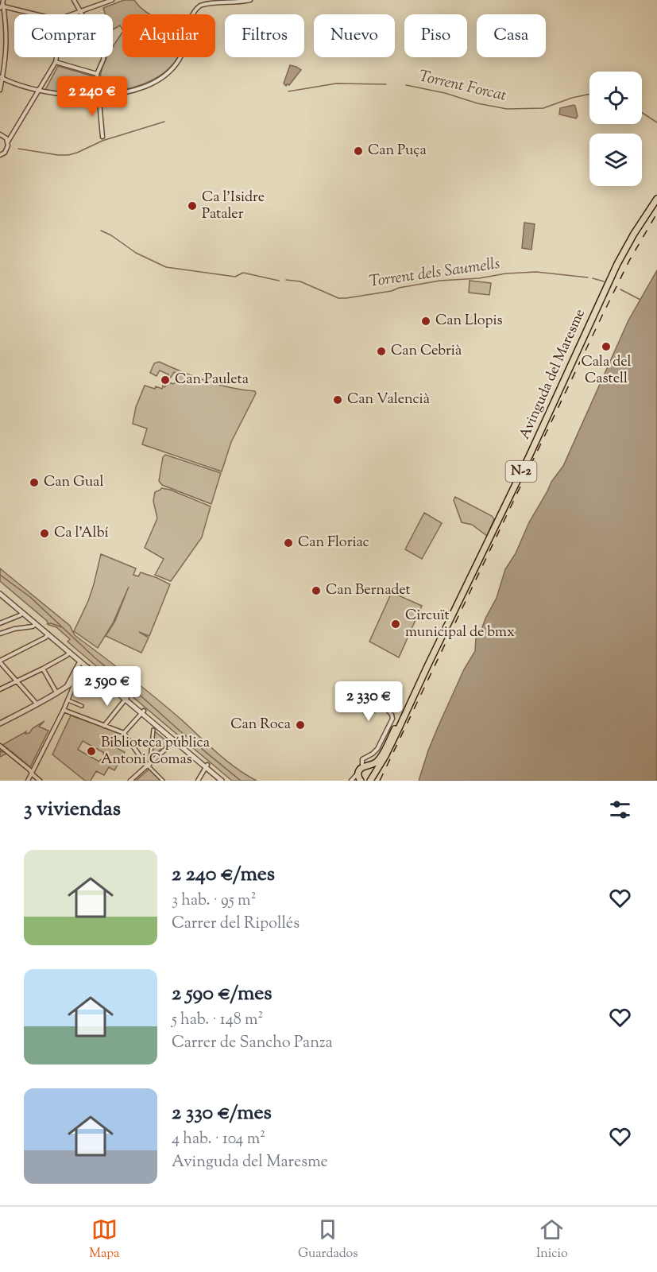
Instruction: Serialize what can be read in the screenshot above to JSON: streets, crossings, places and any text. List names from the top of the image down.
{
  "streets": {
    "main road": ["Avinguda del Maresme", "N-2"]
  },
  "water": ["Torrent Forcat", "Torrent dels Saumells"],
  "places": [
    "Can Puça",
    "Ca l'Isidre Pataler",
    "Can Llopis",
    "Cala del Castell",
    "Can Cebrià",
    "Can Pauleta",
    "Can Valencià",
    "Can Gual",
    "Ca l'Albí",
    "Can Floriac",
    "Can Bernadet",
    "Circuït municipal de bmx",
    "Can Roca",
    "Biblioteca pública Antoni Comas"
  ],
  "page": {
    "chip": [
      "Comprar",
      "Alquilar",
      "Filtros",
      "Nuevo",
      "Piso",
      "Casa"
    ],
    "price": ["2 240 €", "2 590 €", "2 330 €"],
    "heading": "3 viviendas",
    "list": [
      {
        "name": "2 240 €/mes",
        "note": "3 hab. · 95 m² · Carrer del Ripollés"
      },
      {
        "name": "2 590 €/mes",
        "note": "5 hab. · 148 m² · Carrer de Sancho Panza"
      },
      {
        "name": "2 330 €/mes",
        "note": "4 hab. · 104 m² · Avinguda del Maresme"
      }
    ],
    "tabs": ["Mapa", "Guardados", "Inicio"]
  }
}
